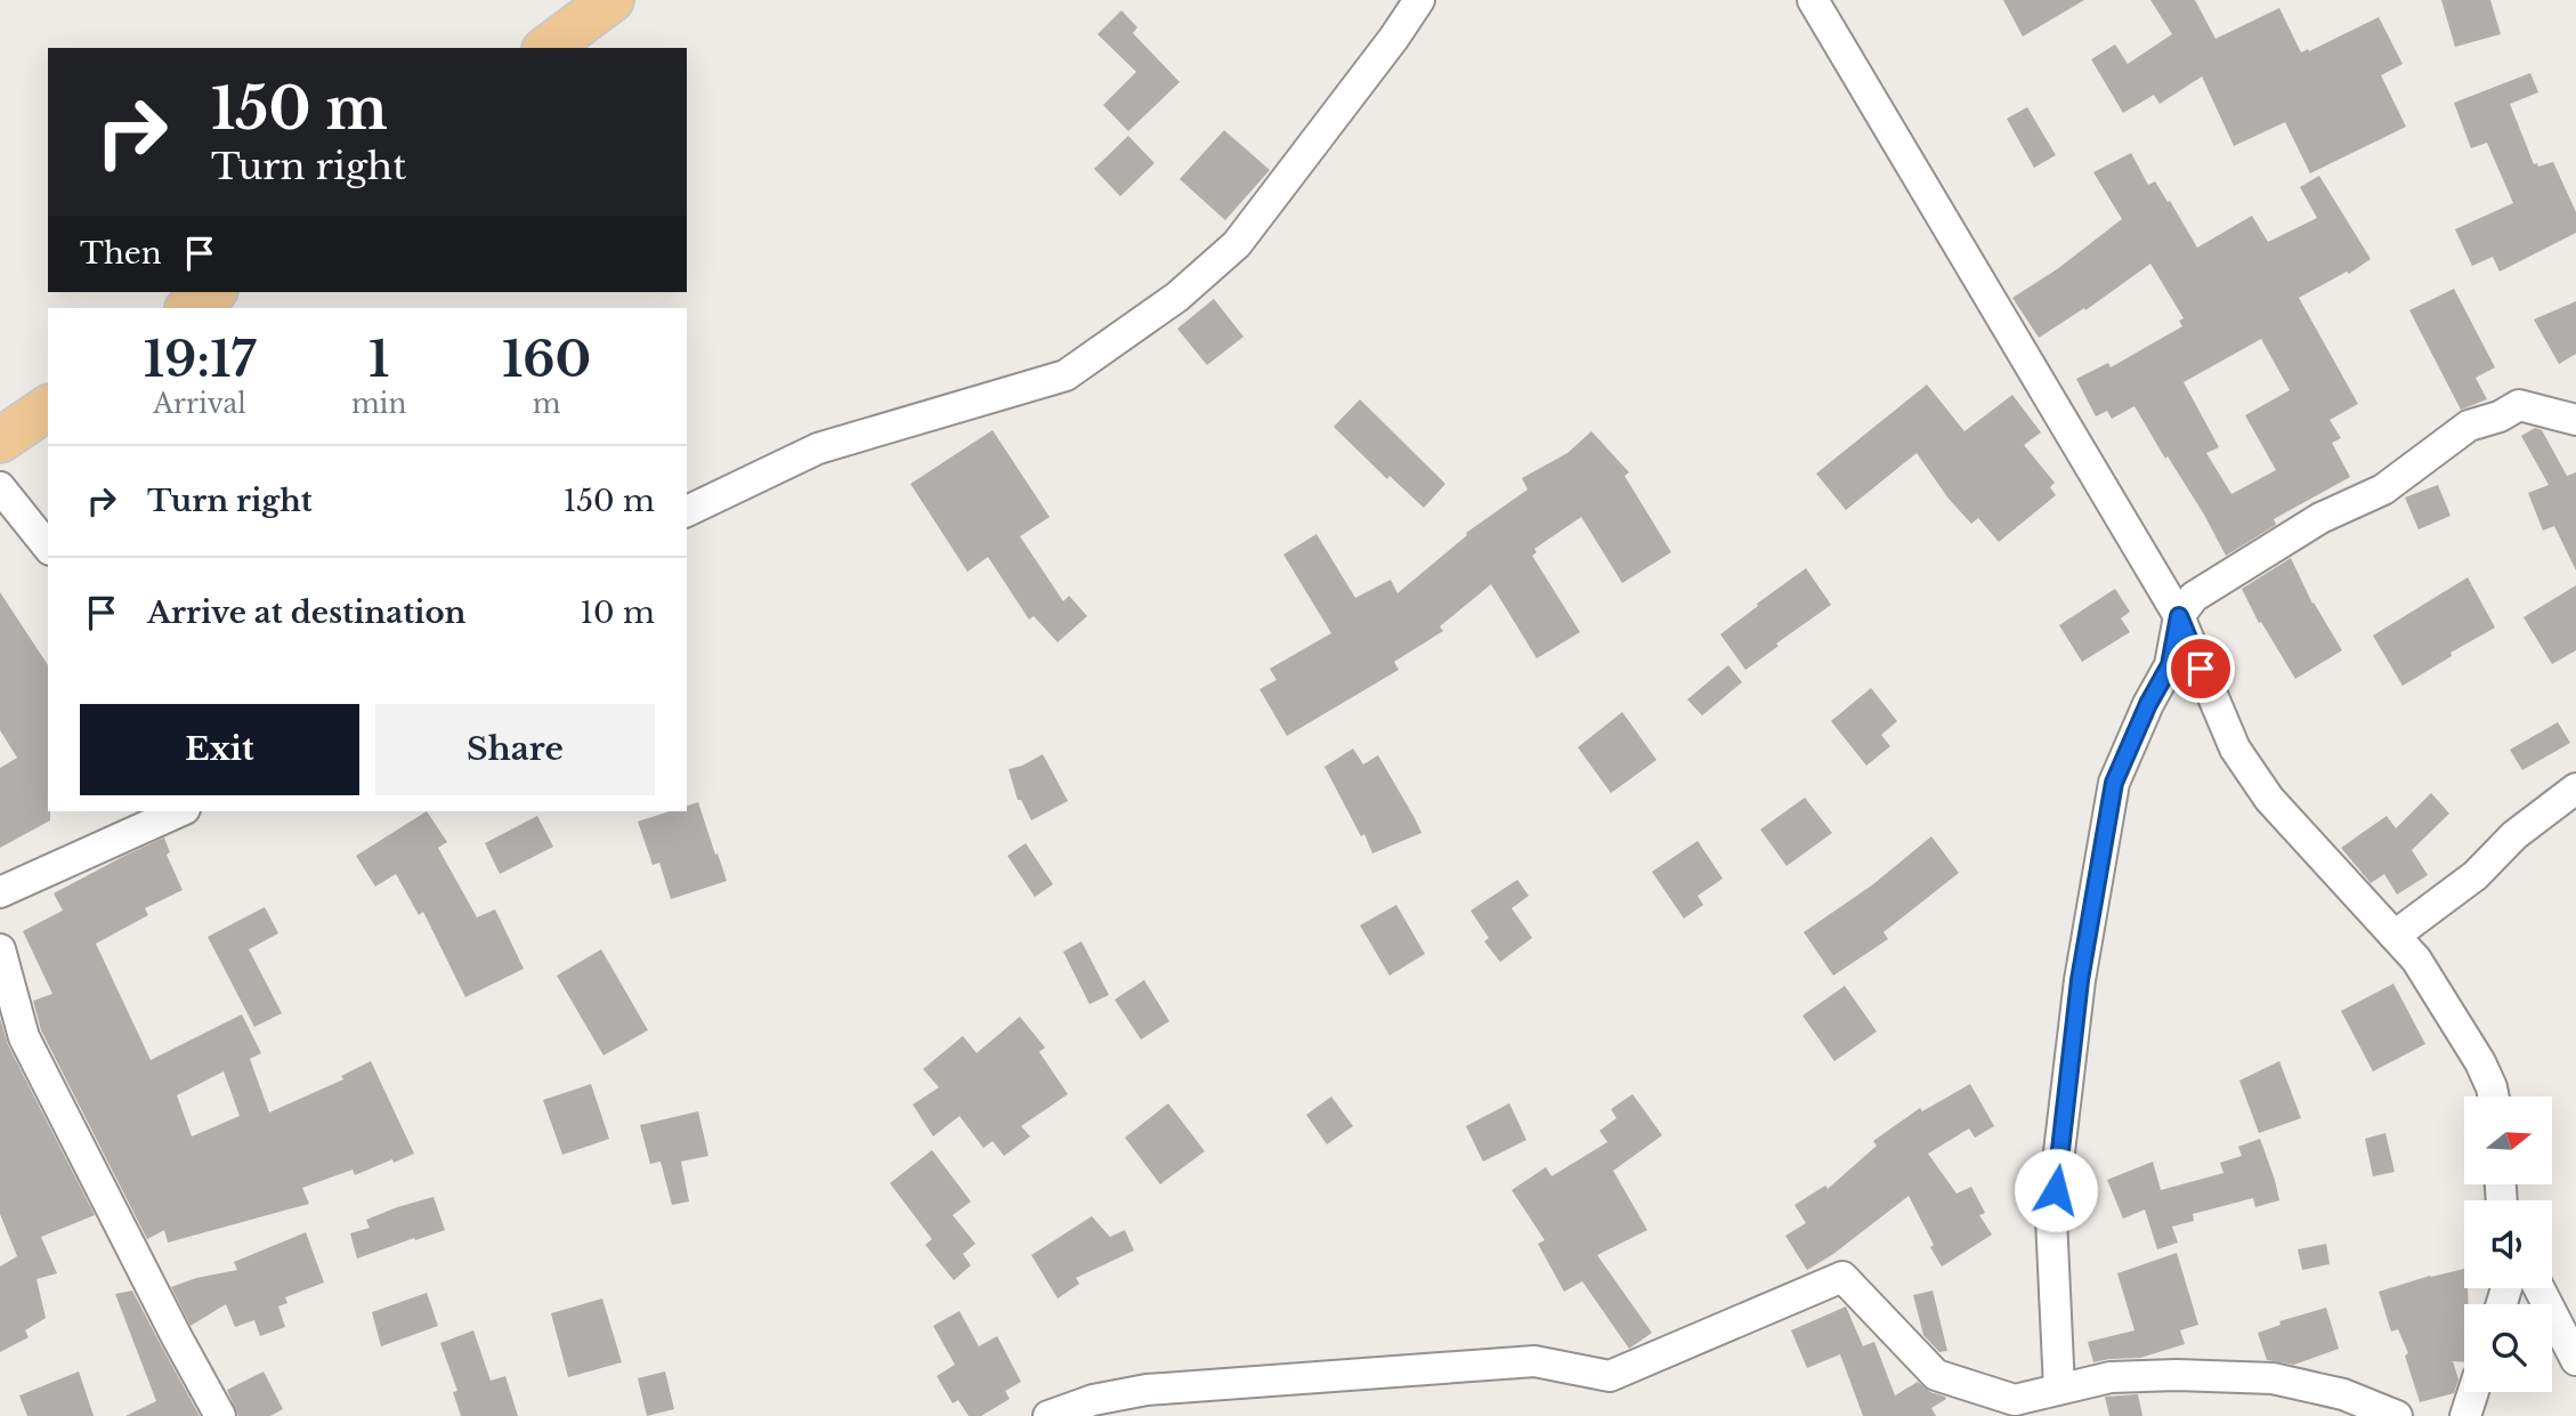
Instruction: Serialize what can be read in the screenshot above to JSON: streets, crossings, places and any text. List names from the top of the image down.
{
  "north": "right",
  "page": {
    "turn": ["150 m", "Turn right"],
    "then": "Then",
    "eta": [
      "19:17",
      "Arrival",
      "1",
      "min",
      "160",
      "m"
    ],
    "list": [
      {
        "name": "Turn right",
        "value": "150 m"
      },
      {
        "name": "Arrive at destination",
        "value": "10 m"
      }
    ],
    "buttons": ["Exit", "Share"]
  }
}
